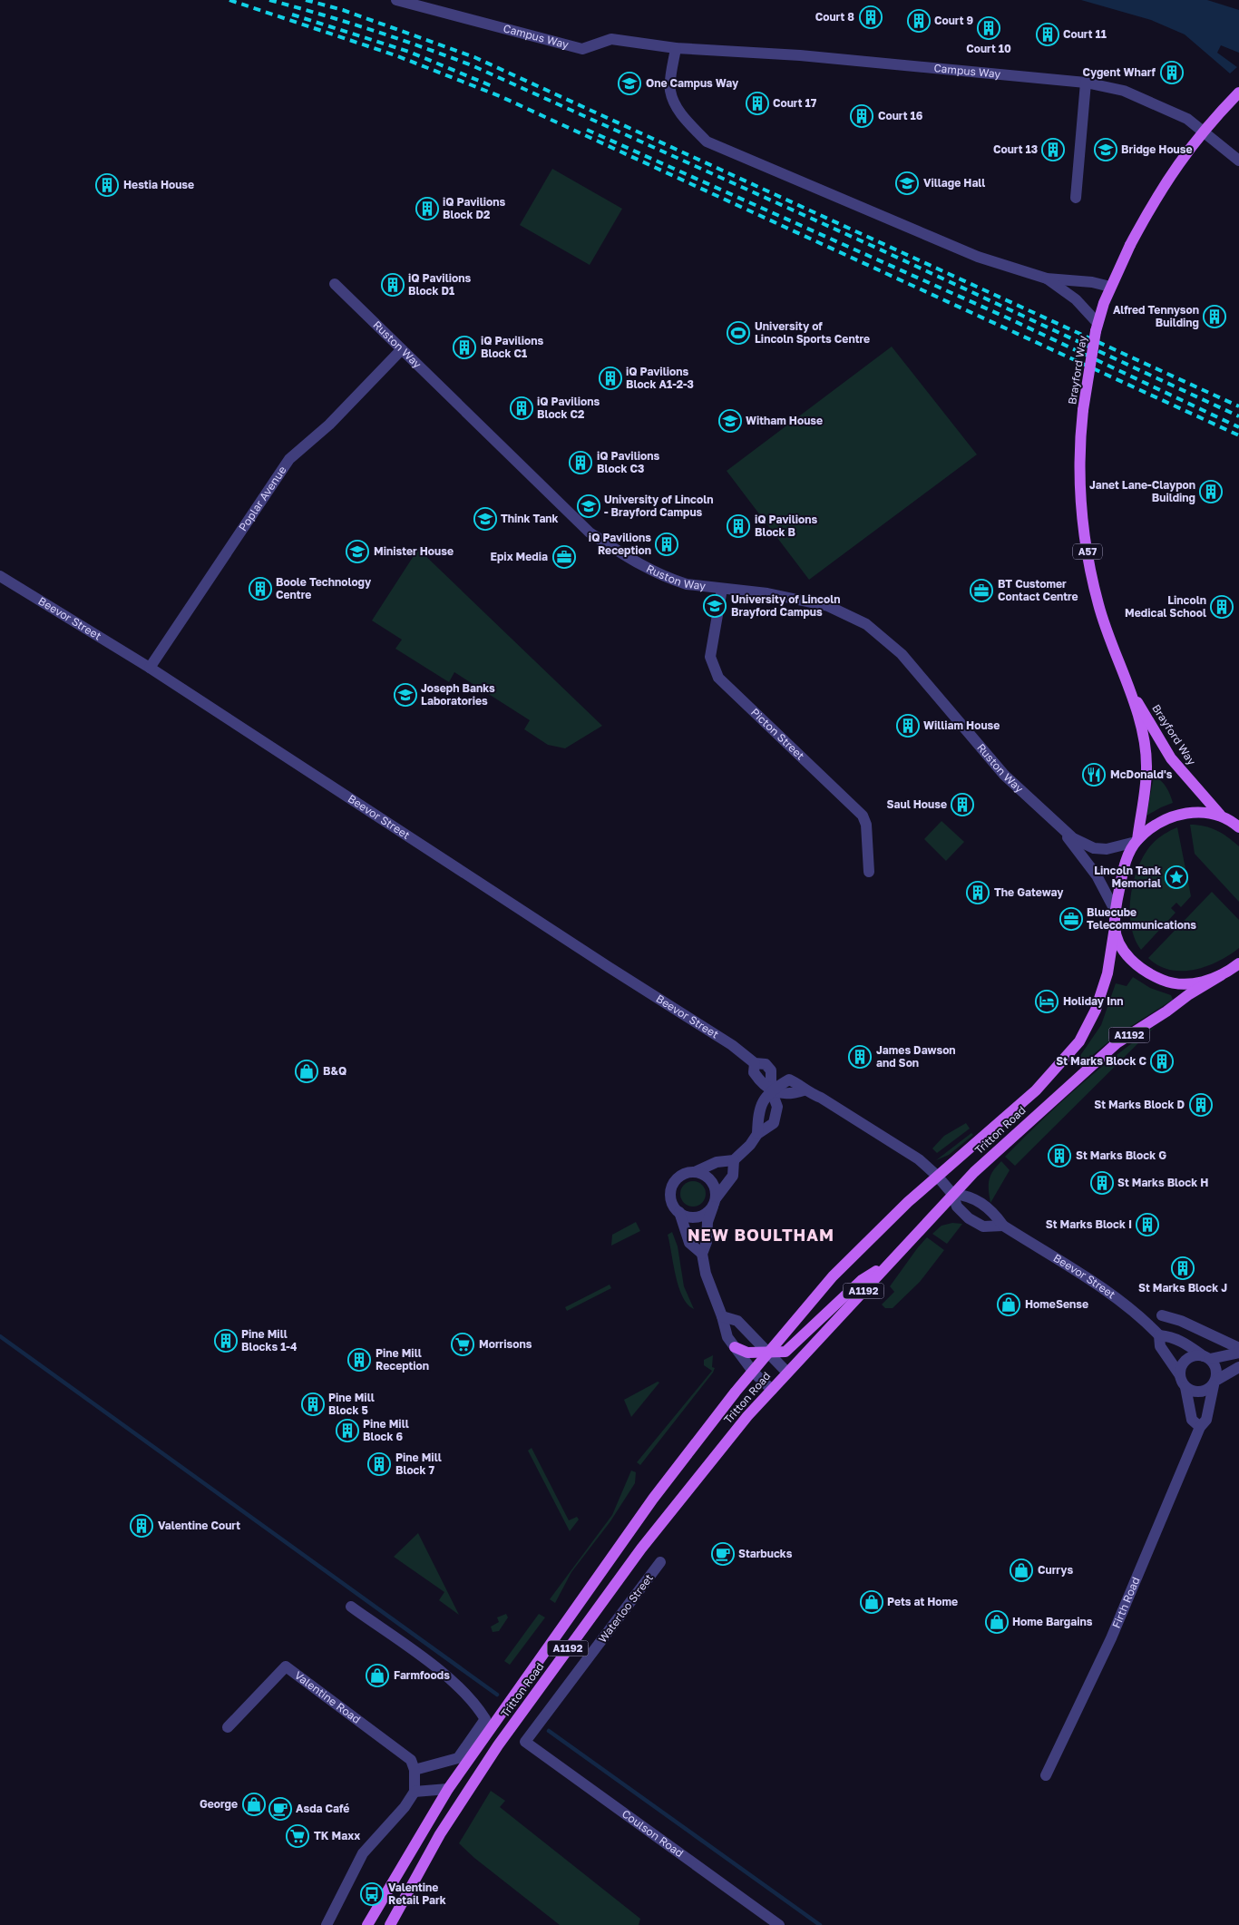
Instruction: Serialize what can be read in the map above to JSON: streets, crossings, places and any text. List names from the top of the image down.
{
  "streets": {
    "main road": [
      "Brayford Way",
      "A57",
      "A1192",
      "Tritton Road"
    ],
    "street": [
      "Campus Way",
      "Ruston Way",
      "Poplar Avenue",
      "Beevor Street",
      "Picton Street",
      "Firth Road",
      "Waterloo Street",
      "Valentine Road",
      "Coulson Road"
    ]
  },
  "crossings": [
    ["Ruston Way", "Brayford Way"],
    ["Ruston Way", "Poplar Avenue"],
    ["Ruston Way", "Picton Street"],
    ["Ruston Way", "Tritton Road"],
    ["Brayford Way", "Tritton Road"],
    ["Poplar Avenue", "Beevor Street"],
    ["Beevor Street", "Tritton Road"],
    ["Beevor Street", "Firth Road"],
    ["Waterloo Street", "Coulson Road"]
  ],
  "districts": ["NEW BOULTHAM"],
  "places": {
    "building": [
      "Court 8",
      "Court 9",
      "Court 10",
      "Court 11",
      "Cygent Wharf",
      "Court 17",
      "Court 16",
      "Court 13",
      "Hestia House",
      "iQ Pavilions Block D2",
      "iQ Pavilions Block D1",
      "Alfred Tennyson Building",
      "iQ Pavilions Block C1",
      "iQ Pavilions Block A1-2-3",
      "iQ Pavilions Block C2",
      "iQ Pavilions Block C3",
      "Janet Lane-Claypon Building",
      "iQ Pavilions Block B",
      "iQ Pavilions Reception",
      "Boole Technology Centre",
      "Lincoln Medical School",
      "William House",
      "Saul House",
      "The Gateway",
      "James Dawson and Son",
      "St Marks Block C",
      "St Marks Block D",
      "St Marks Block G",
      "St Marks Block H",
      "St Marks Block I",
      "St Marks Block J",
      "Pine Mill Blocks 1-4",
      "Pine Mill Reception",
      "Pine Mill Block 5",
      "Pine Mill Block 6",
      "Pine Mill Block 7",
      "Valentine Court"
    ],
    "school or university": [
      "One Campus Way",
      "Bridge House",
      "Village Hall",
      "Witham House",
      "University of Lincoln - Brayford Campus",
      "Think Tank",
      "Minister House",
      "University of Lincoln Brayford Campus",
      "Joseph Banks Laboratories"
    ],
    "sports": ["University of Lincoln Sports Centre"],
    "office": ["Epix Media", "BT Customer Contact Centre", "Bluecube Telecommunications"],
    "restaurant": ["McDonald's"],
    "place": ["Lincoln Tank Memorial"],
    "hotel": ["Holiday Inn"],
    "shop": [
      "B&Q",
      "HomeSense",
      "Currys",
      "Pets at Home",
      "Home Bargains",
      "Farmfoods",
      "George"
    ],
    "supermarket": ["Morrisons", "TK Maxx"],
    "cafe": ["Starbucks", "Asda Café"],
    "bus stop": ["Valentine Retail Park"]
  }
}
